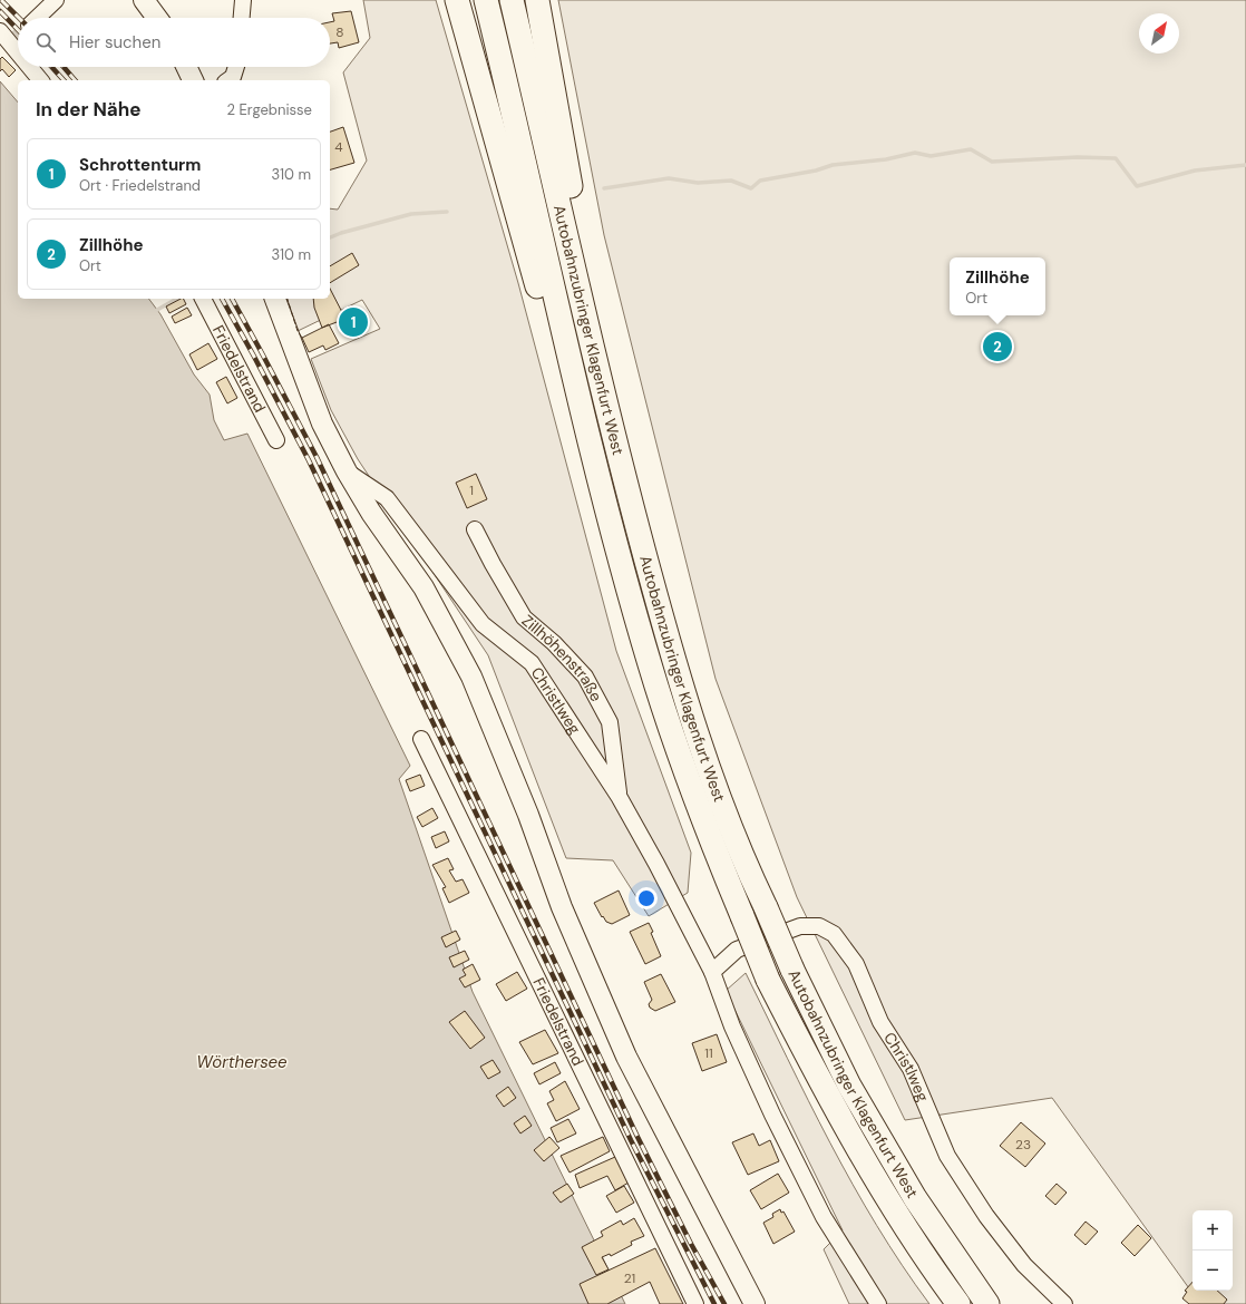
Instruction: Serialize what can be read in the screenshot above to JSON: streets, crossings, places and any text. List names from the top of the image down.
{
  "streets": {
    "highway": ["Autobahnzubringer Klagenfurt West"],
    "street": ["Friedelstrand", "Zillhöhenstraße", "Christlweg"]
  },
  "crossings": [
    ["Zillhöhenstraße", "Christlweg"]
  ],
  "water": ["Wörthersee"],
  "house_numbers": [
    "8",
    "4",
    "1",
    "11",
    "23",
    "21"
  ],
  "north": "top right",
  "page": {
    "search": "Hier suchen",
    "heading": ["In der Nähe", "2 Ergebnisse"],
    "list": [
      {
        "mark": "1",
        "name": "Schrottenturm",
        "note": "Ort · Friedelstrand",
        "value": "310 m"
      },
      {
        "mark": "2",
        "name": "Zillhöhe",
        "note": "Ort",
        "value": "310 m"
      }
    ],
    "popup": ["Zillhöhe", "Ort"],
    "pins": ["1", "2"],
    "map_buttons": ["+", "−"]
  }
}
